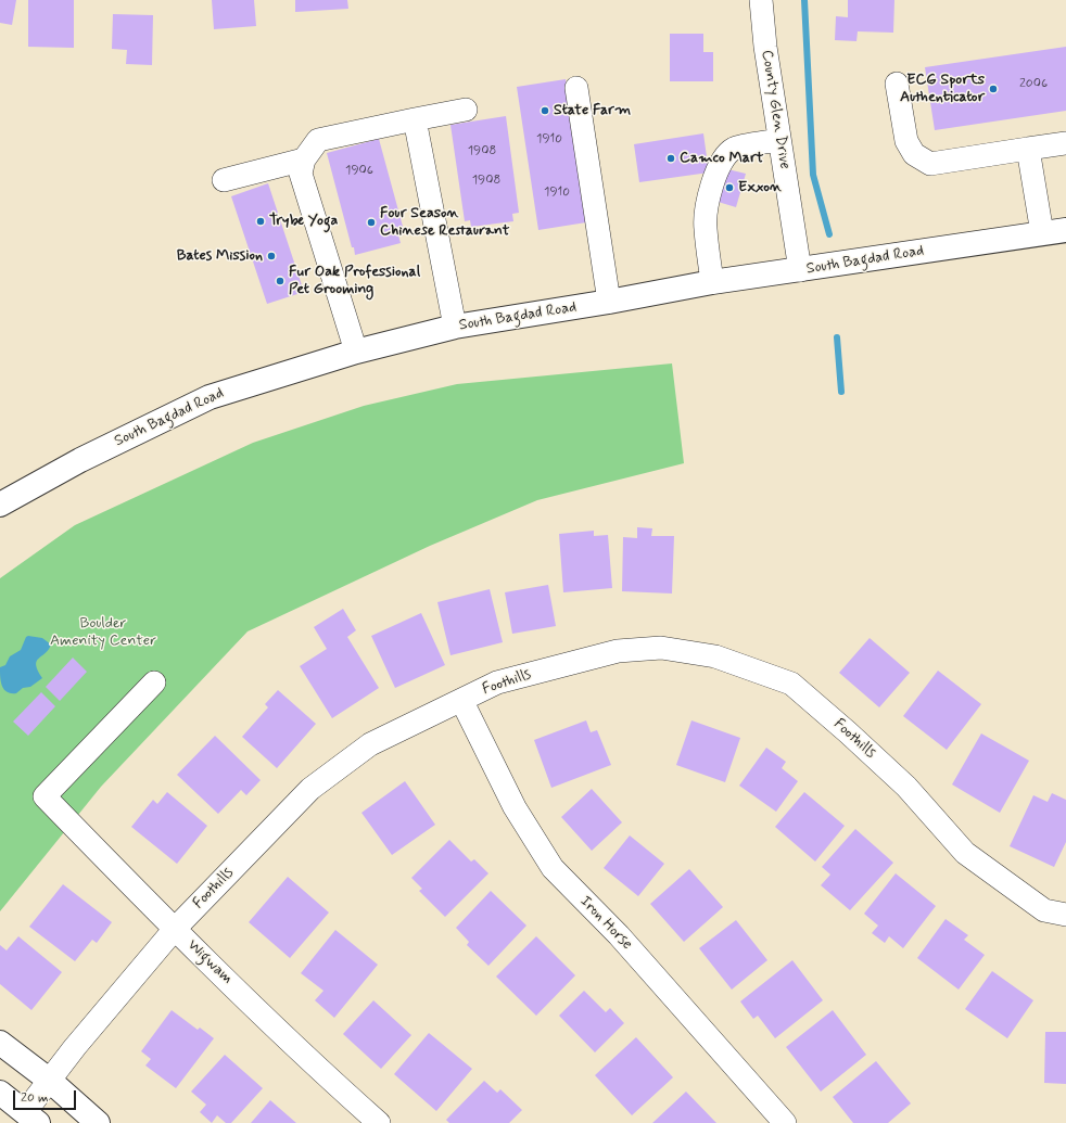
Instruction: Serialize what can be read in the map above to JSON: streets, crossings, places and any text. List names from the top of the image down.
{
  "streets": {
    "main road": ["South Bagdad Road"],
    "street": [
      "County Glen Drive",
      "Foothills",
      "Iron Horse",
      "Wigwam"
    ]
  },
  "crossings": [
    ["County Glen Drive", "South Bagdad Road"],
    ["Foothills", "Iron Horse"],
    ["Foothills", "Wigwam"]
  ],
  "parks": ["Boulder Amenity Center"],
  "places": [
    "ECG Sports Authenticator",
    "State Farm",
    "Camco Mart",
    "Exxon",
    "Trybe Yoga",
    "Four Season Chinese Restaurant",
    "Bates Mission",
    "Fur Oak Professional Pet Grooming"
  ],
  "house_numbers": [
    "2006",
    "1910",
    "1908",
    "1906",
    "1908",
    "1910"
  ],
  "scale_bar": "20 m"
}
